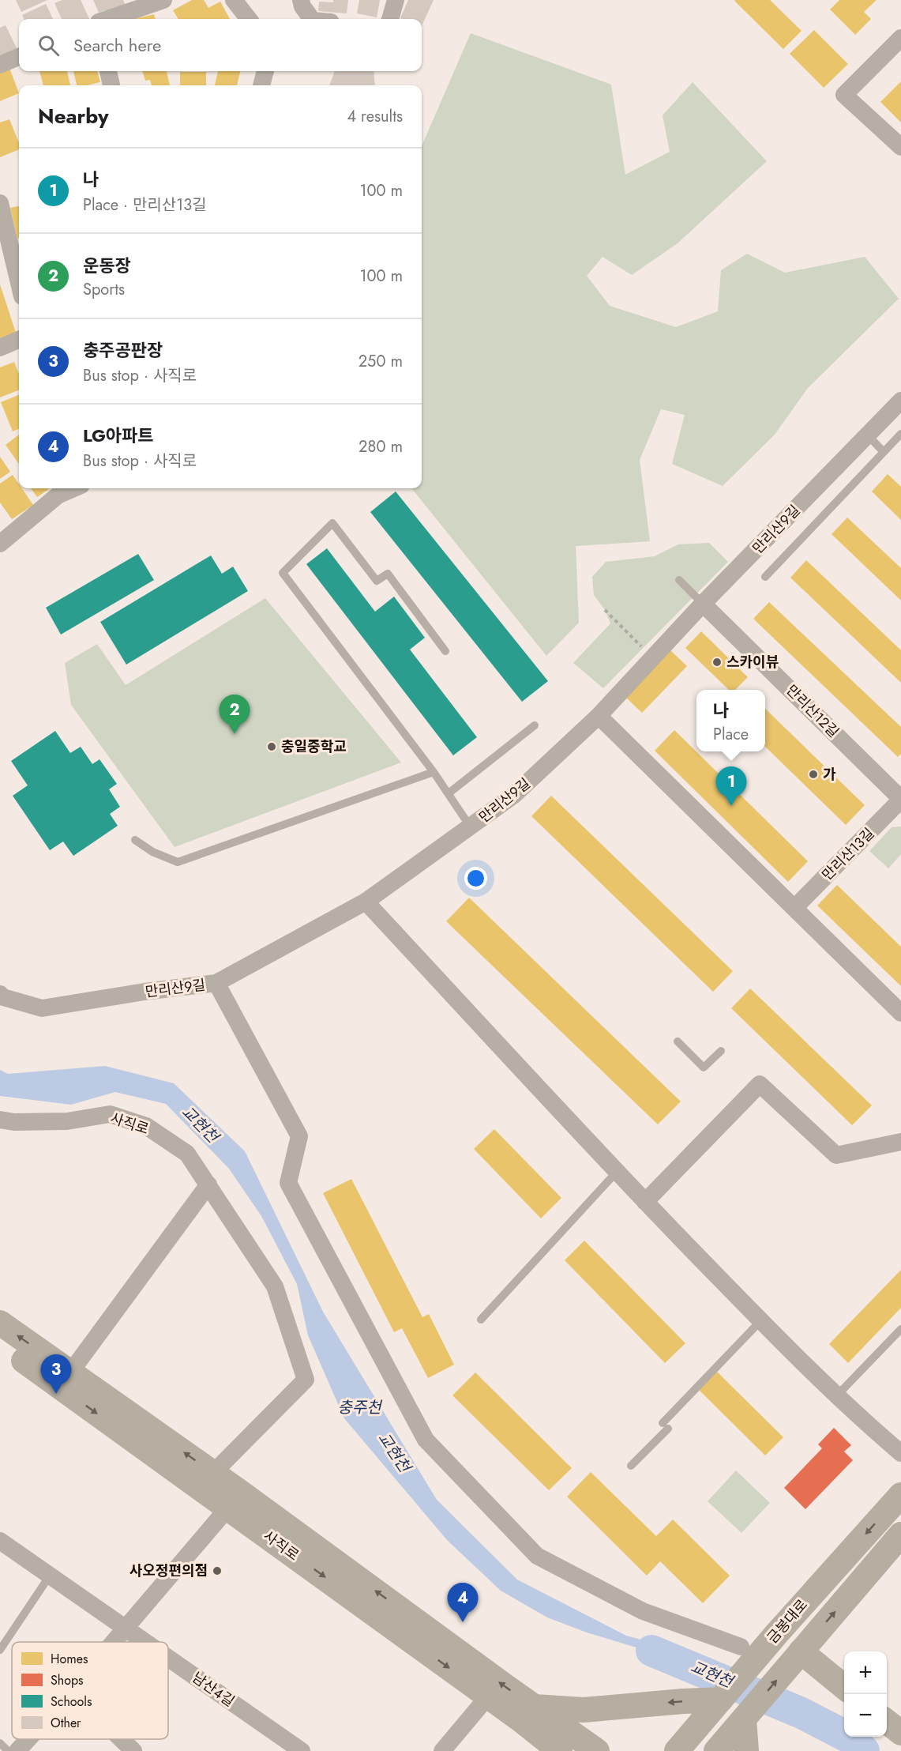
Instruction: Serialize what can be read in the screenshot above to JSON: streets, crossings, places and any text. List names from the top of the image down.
{
  "streets": {
    "street": [
      "만리산9길",
      "만리산12길",
      "만리산13길",
      "사직로",
      "금봉대로",
      "남산4길"
    ]
  },
  "crossings": [
    ["만리산9길", "만리산12길"],
    ["만리산12길", "만리산13길"]
  ],
  "water": ["교현천", "충주천"],
  "places": [
    "스카이뷰",
    "충일중학교",
    "가",
    "사오정편의점"
  ],
  "legend": [
    "Homes",
    "Shops",
    "Schools",
    "Other"
  ],
  "page": {
    "search": "Search here",
    "heading": ["Nearby", "4 results"],
    "list": [
      {
        "mark": "1",
        "name": "나",
        "note": "Place · 만리산13길",
        "value": "100 m"
      },
      {
        "mark": "2",
        "name": "운동장",
        "note": "Sports",
        "value": "100 m"
      },
      {
        "mark": "3",
        "name": "충주공판장",
        "note": "Bus stop · 사직로",
        "value": "250 m"
      },
      {
        "mark": "4",
        "name": "LG아파트",
        "note": "Bus stop · 사직로",
        "value": "280 m"
      }
    ],
    "popup": ["나", "Place"],
    "pins": [
      "2",
      "1",
      "3",
      "4"
    ],
    "map_buttons": ["+", "−"]
  }
}
